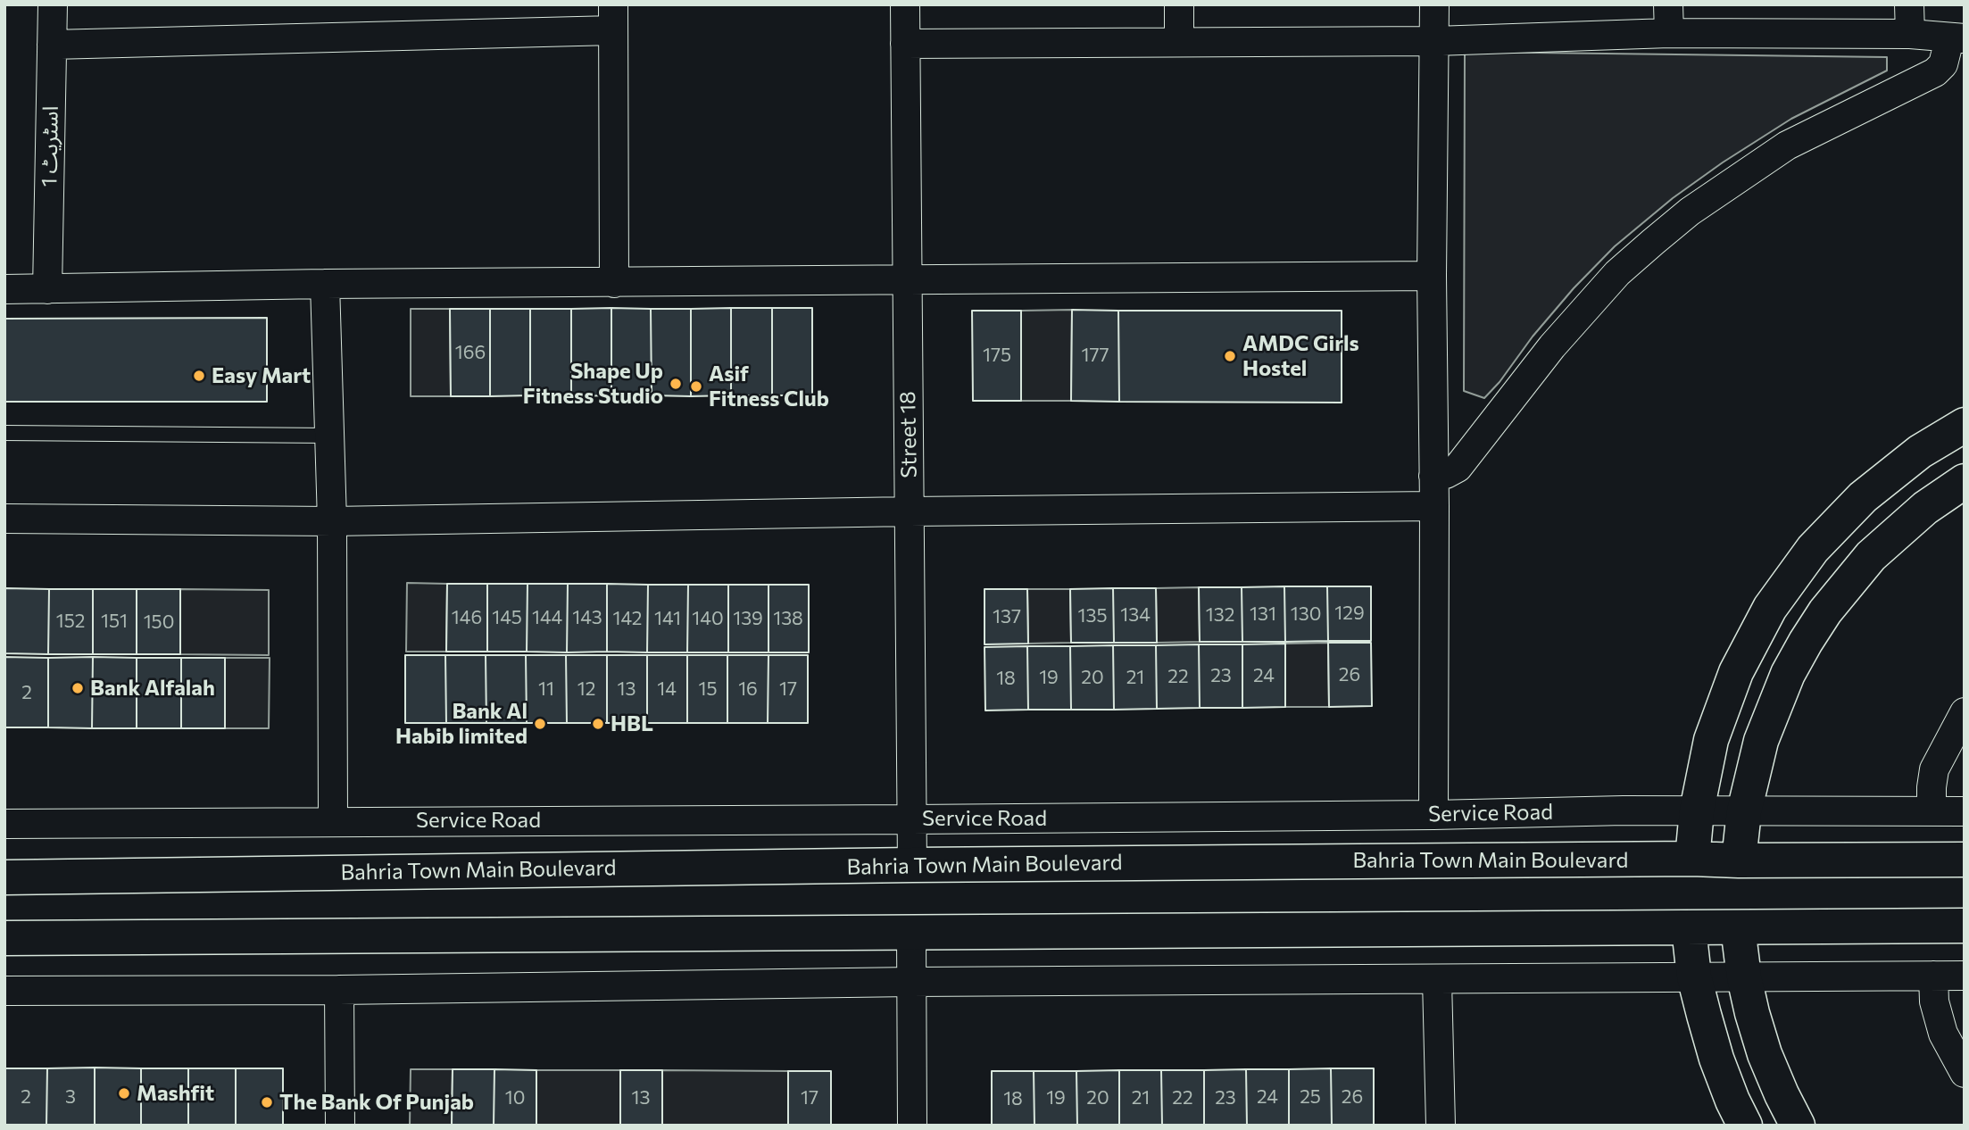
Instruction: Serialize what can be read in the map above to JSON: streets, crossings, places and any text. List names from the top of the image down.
{
  "streets": {
    "street": [
      "اسٹریٹ 1",
      "Street 18",
      "Service Road",
      "Bahria Town Main Boulevard"
    ]
  },
  "crossings": [
    ["Street 18", "Service Road"],
    ["Street 18", "Bahria Town Main Boulevard"]
  ],
  "places": [
    "AMDC Girls Hostel",
    "Easy Mart",
    "Shape Up Fitness Studio",
    "Asif Fitness Club",
    "Bank Alfalah",
    "Bank Al Habib limited",
    "HBL",
    "Mashfit",
    "The Bank Of Punjab"
  ],
  "house_numbers": [
    "166",
    "175",
    "177",
    "129",
    "131",
    "130",
    "134",
    "132",
    "135",
    "137",
    "146",
    "145",
    "144",
    "143",
    "142",
    "141",
    "140",
    "139",
    "138",
    "152",
    "151",
    "150",
    "26",
    "23",
    "24",
    "22",
    "19",
    "20",
    "21",
    "18",
    "11",
    "12",
    "13",
    "14",
    "15",
    "16",
    "17",
    "2",
    "2",
    "3",
    "24",
    "25",
    "26",
    "10",
    "13",
    "17",
    "19",
    "20",
    "21",
    "22",
    "23",
    "18"
  ]
}
